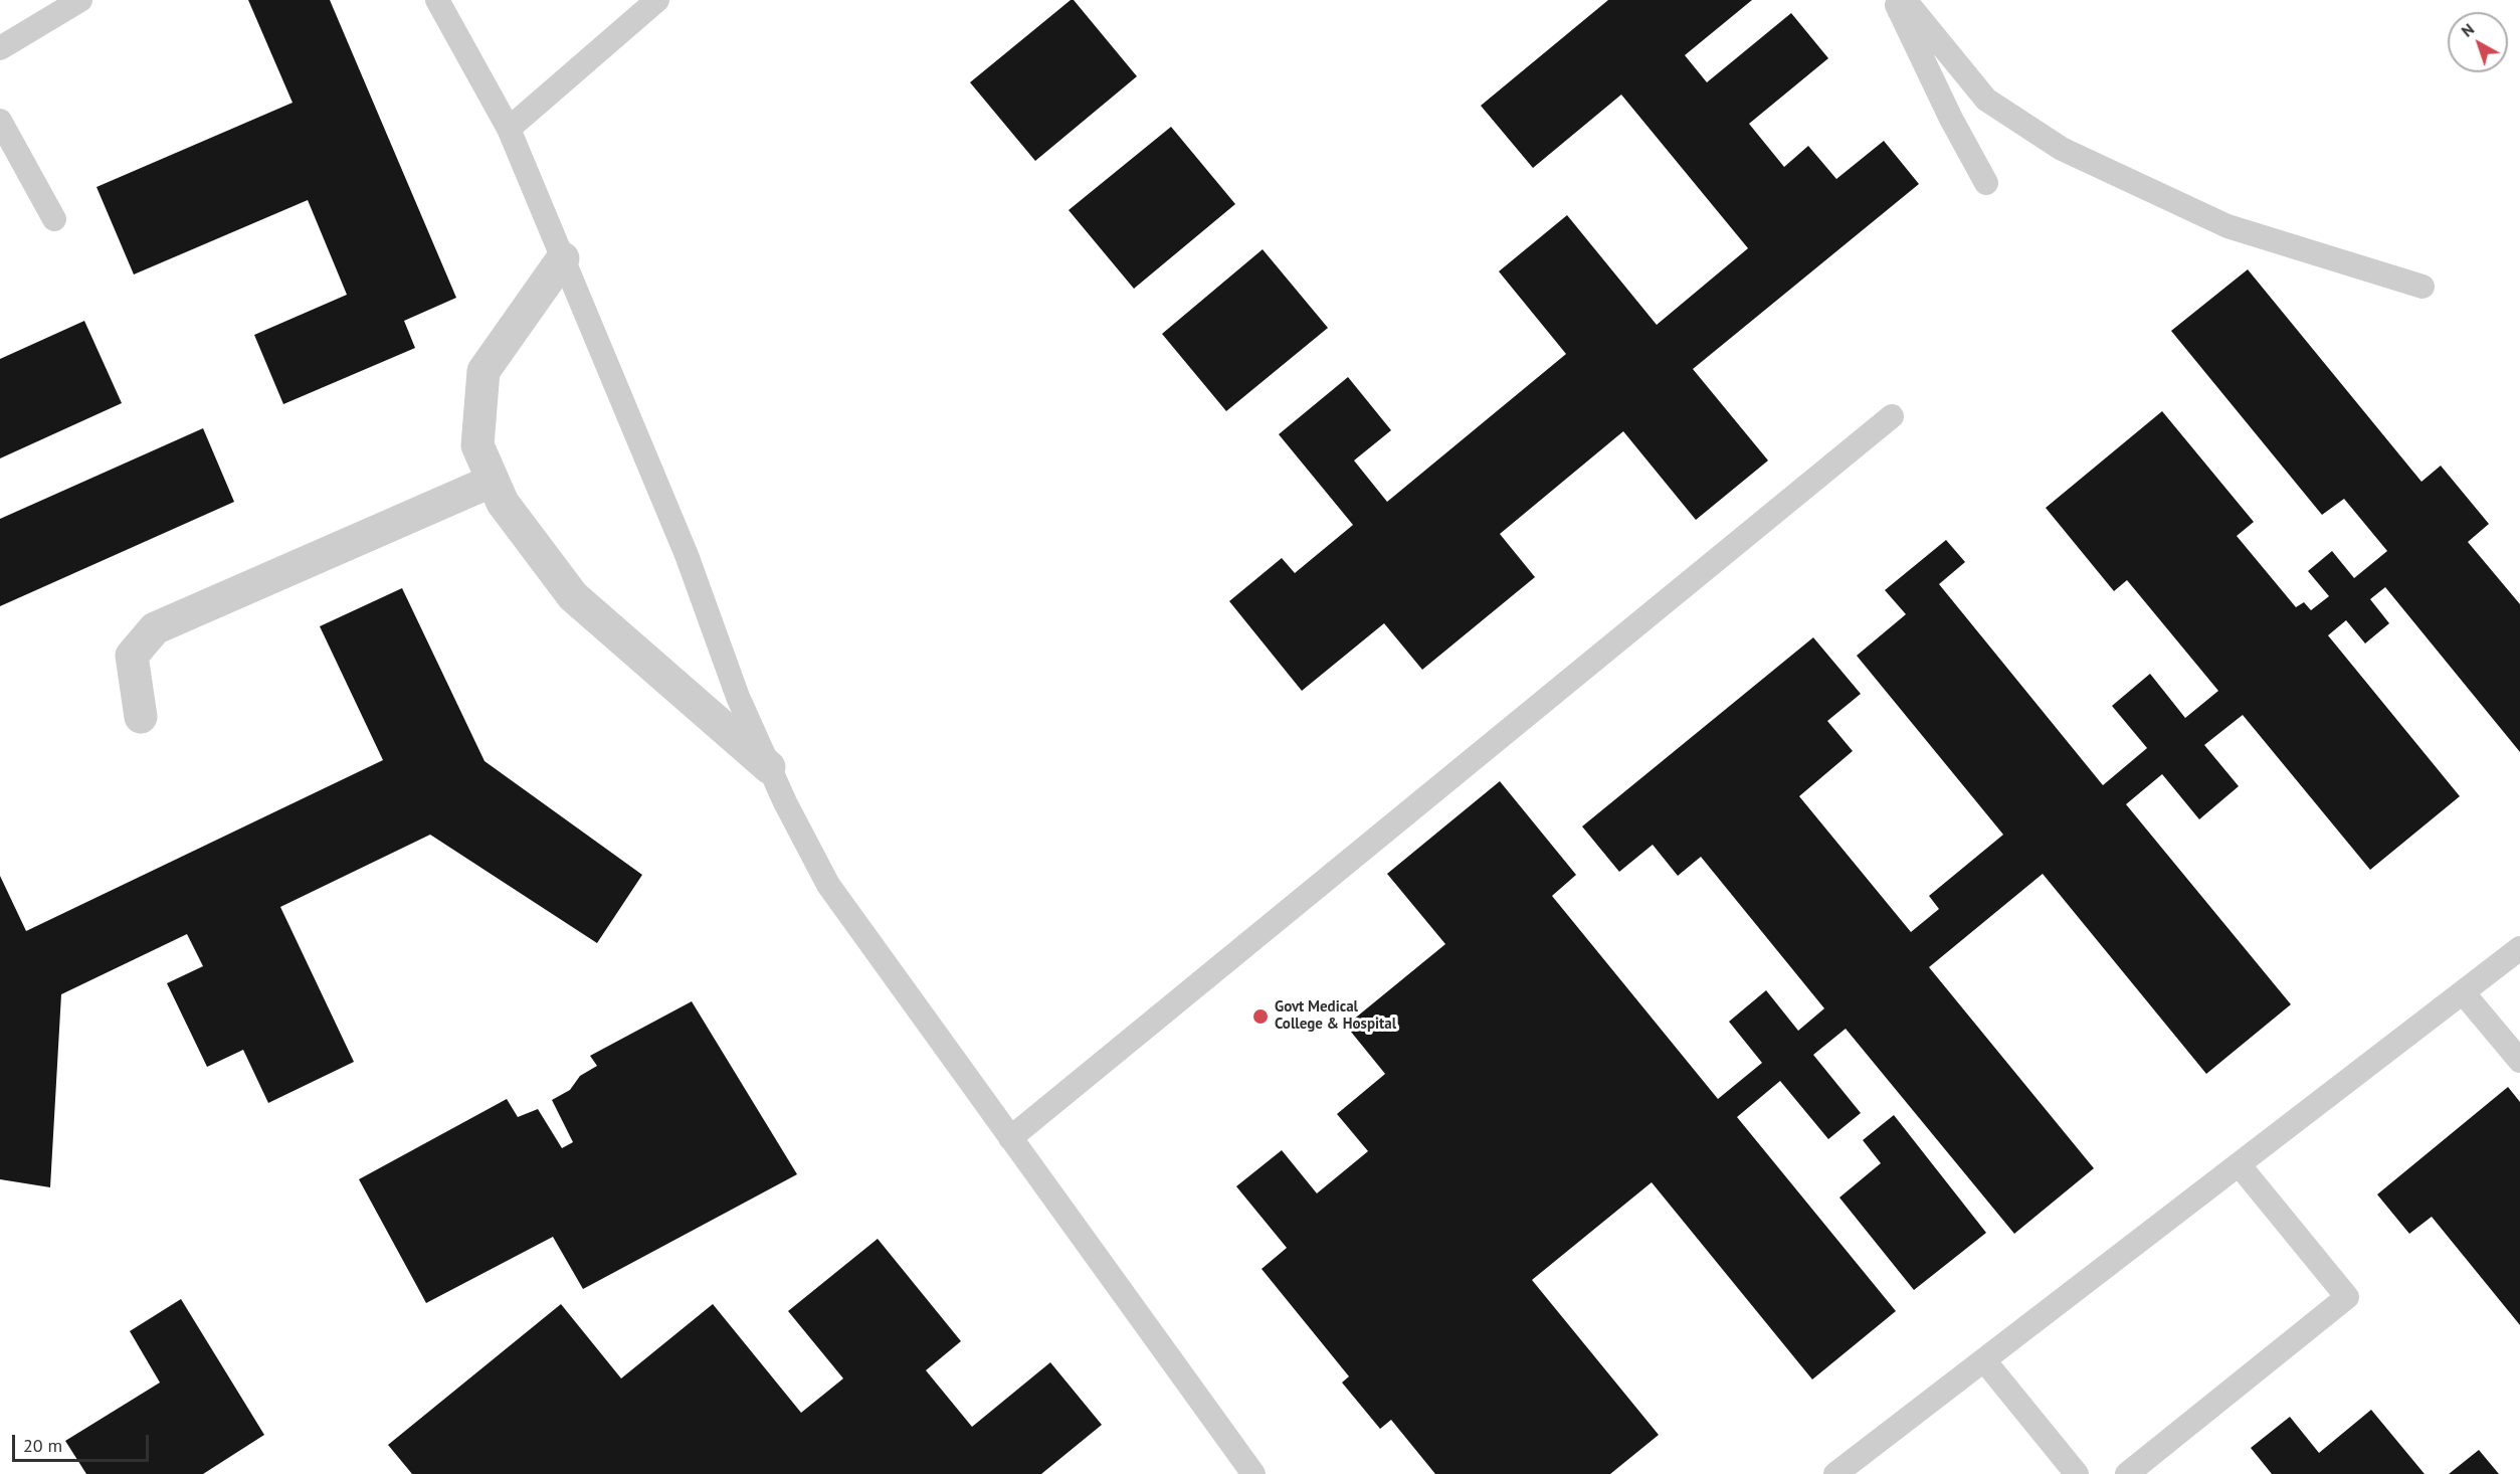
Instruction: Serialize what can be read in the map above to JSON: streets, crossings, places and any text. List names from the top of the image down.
{
  "places": ["Govt Medical College & Hospital"],
  "scale_bar": "20 m",
  "north": "top left"
}
